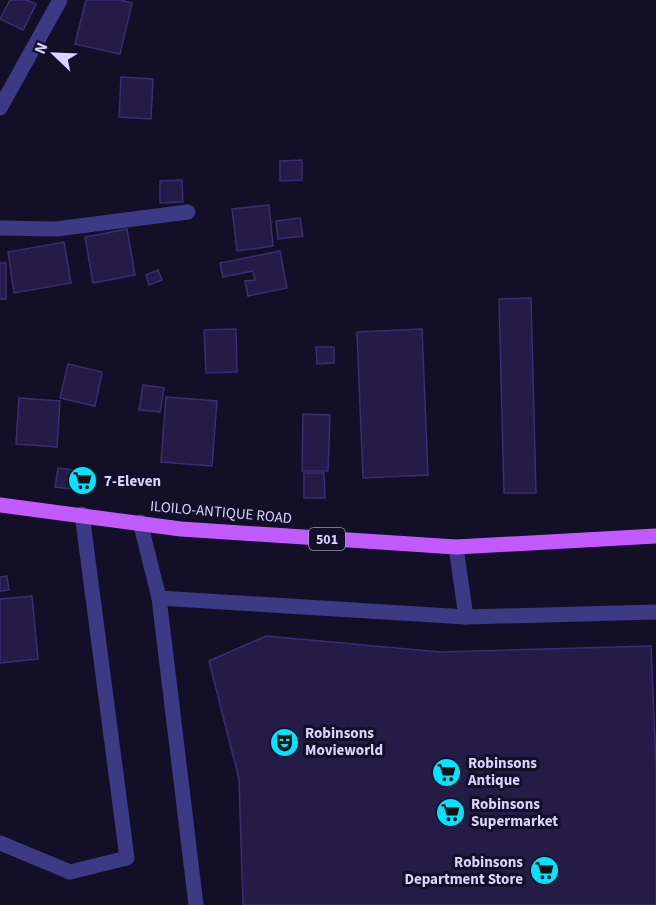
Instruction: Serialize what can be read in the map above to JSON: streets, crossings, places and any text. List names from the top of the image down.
{
  "streets": {
    "main road": ["ILOILO-ANTIQUE ROAD", "501"]
  },
  "places": {
    "supermarket": [
      "7-Eleven",
      "Robinsons Antique",
      "Robinsons Supermarket",
      "Robinsons Department Store"
    ],
    "theatre": ["Robinsons Movieworld"]
  },
  "north": "top left"
}
